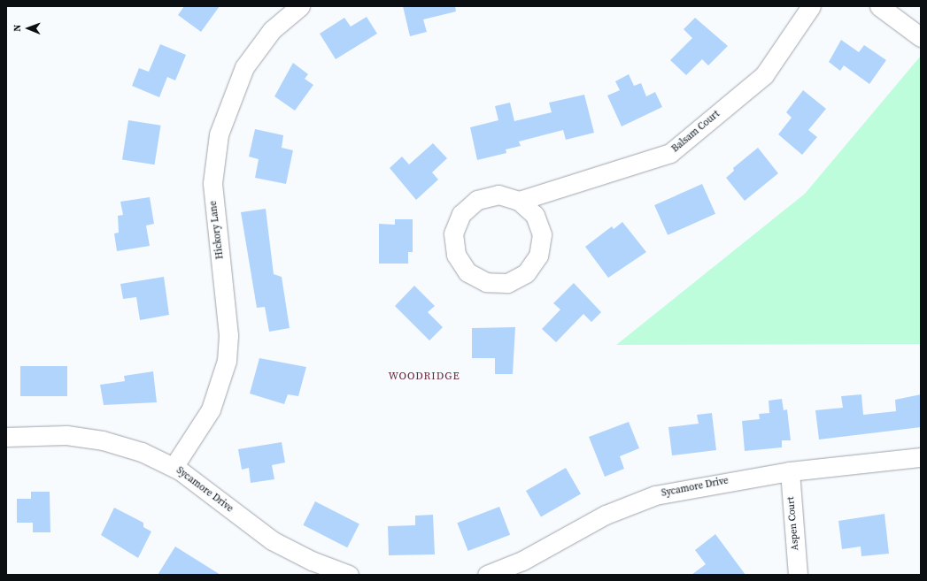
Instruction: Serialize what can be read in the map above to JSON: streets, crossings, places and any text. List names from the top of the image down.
{
  "streets": {
    "street": [
      "Balsam Court",
      "Hickory Lane",
      "Sycamore Drive",
      "Aspen Court"
    ]
  },
  "crossings": [
    ["Hickory Lane", "Sycamore Drive"],
    ["Sycamore Drive", "Aspen Court"]
  ],
  "districts": ["WOODRIDGE"],
  "north": "left"
}
